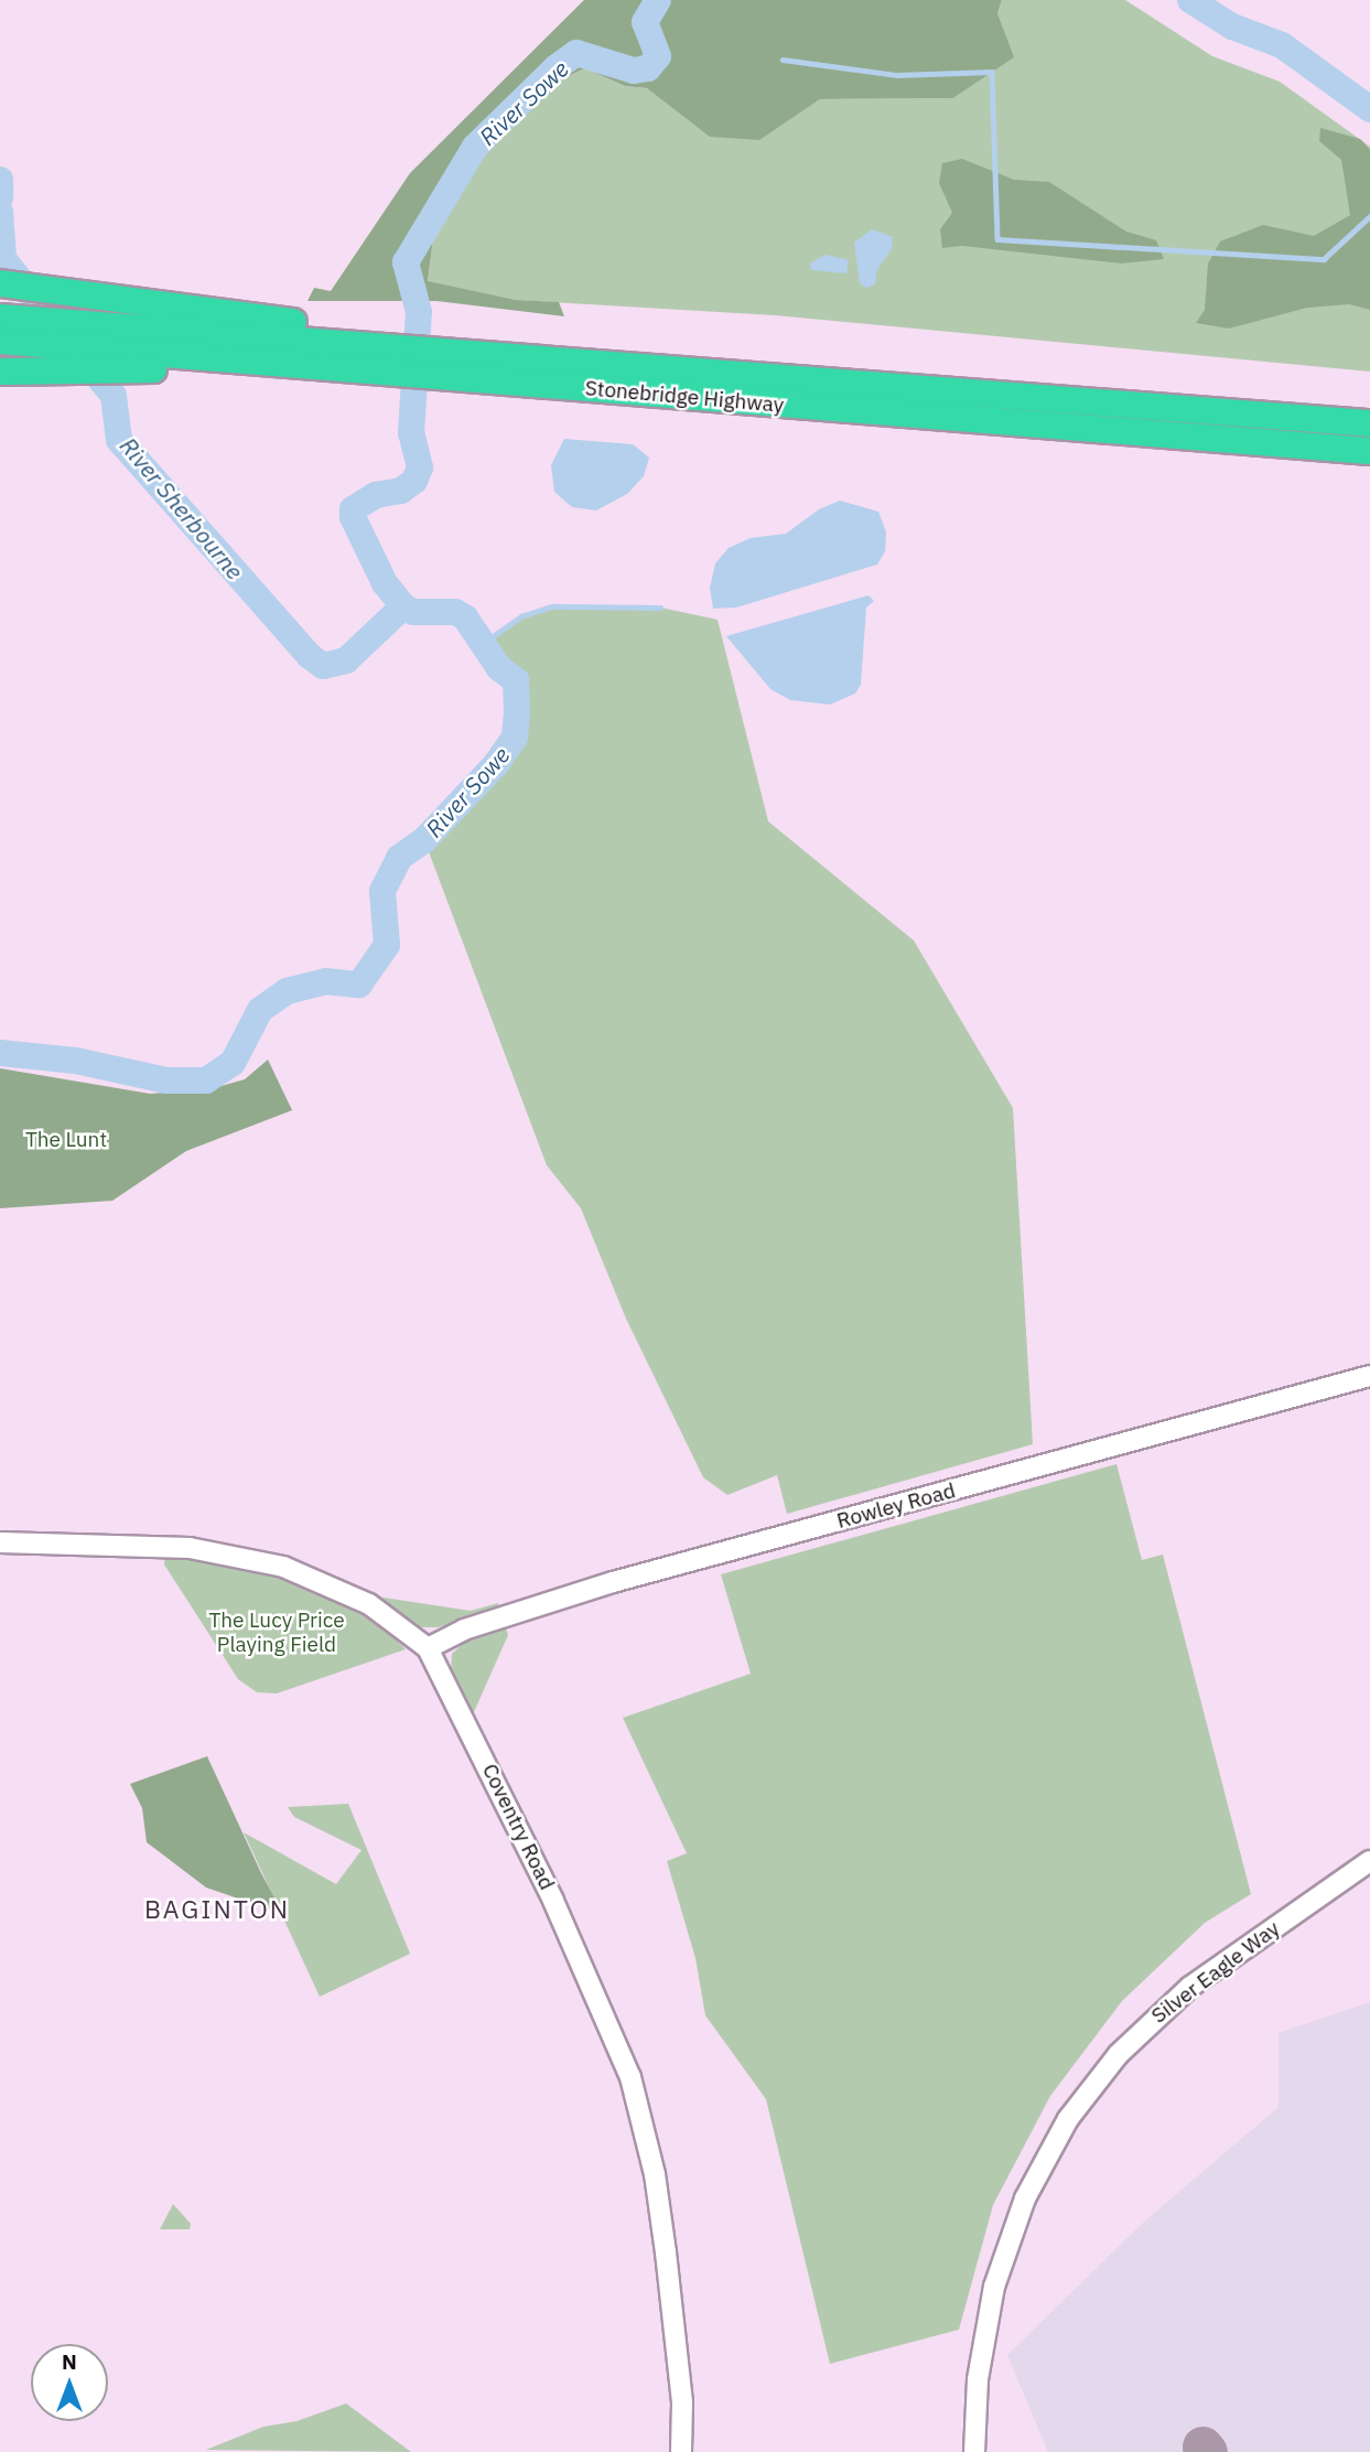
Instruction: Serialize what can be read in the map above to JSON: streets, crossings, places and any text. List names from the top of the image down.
{
  "streets": {
    "highway": ["Stonebridge Highway"],
    "street": ["Rowley Road", "Coventry Road", "Silver Eagle Way"]
  },
  "crossings": [
    ["Rowley Road", "Coventry Road"]
  ],
  "districts": ["BAGINTON"],
  "water": ["River Sowe", "River Sherbourne"],
  "parks": ["The Lunt", "The Lucy Price Playing Field"],
  "north": "top"
}
